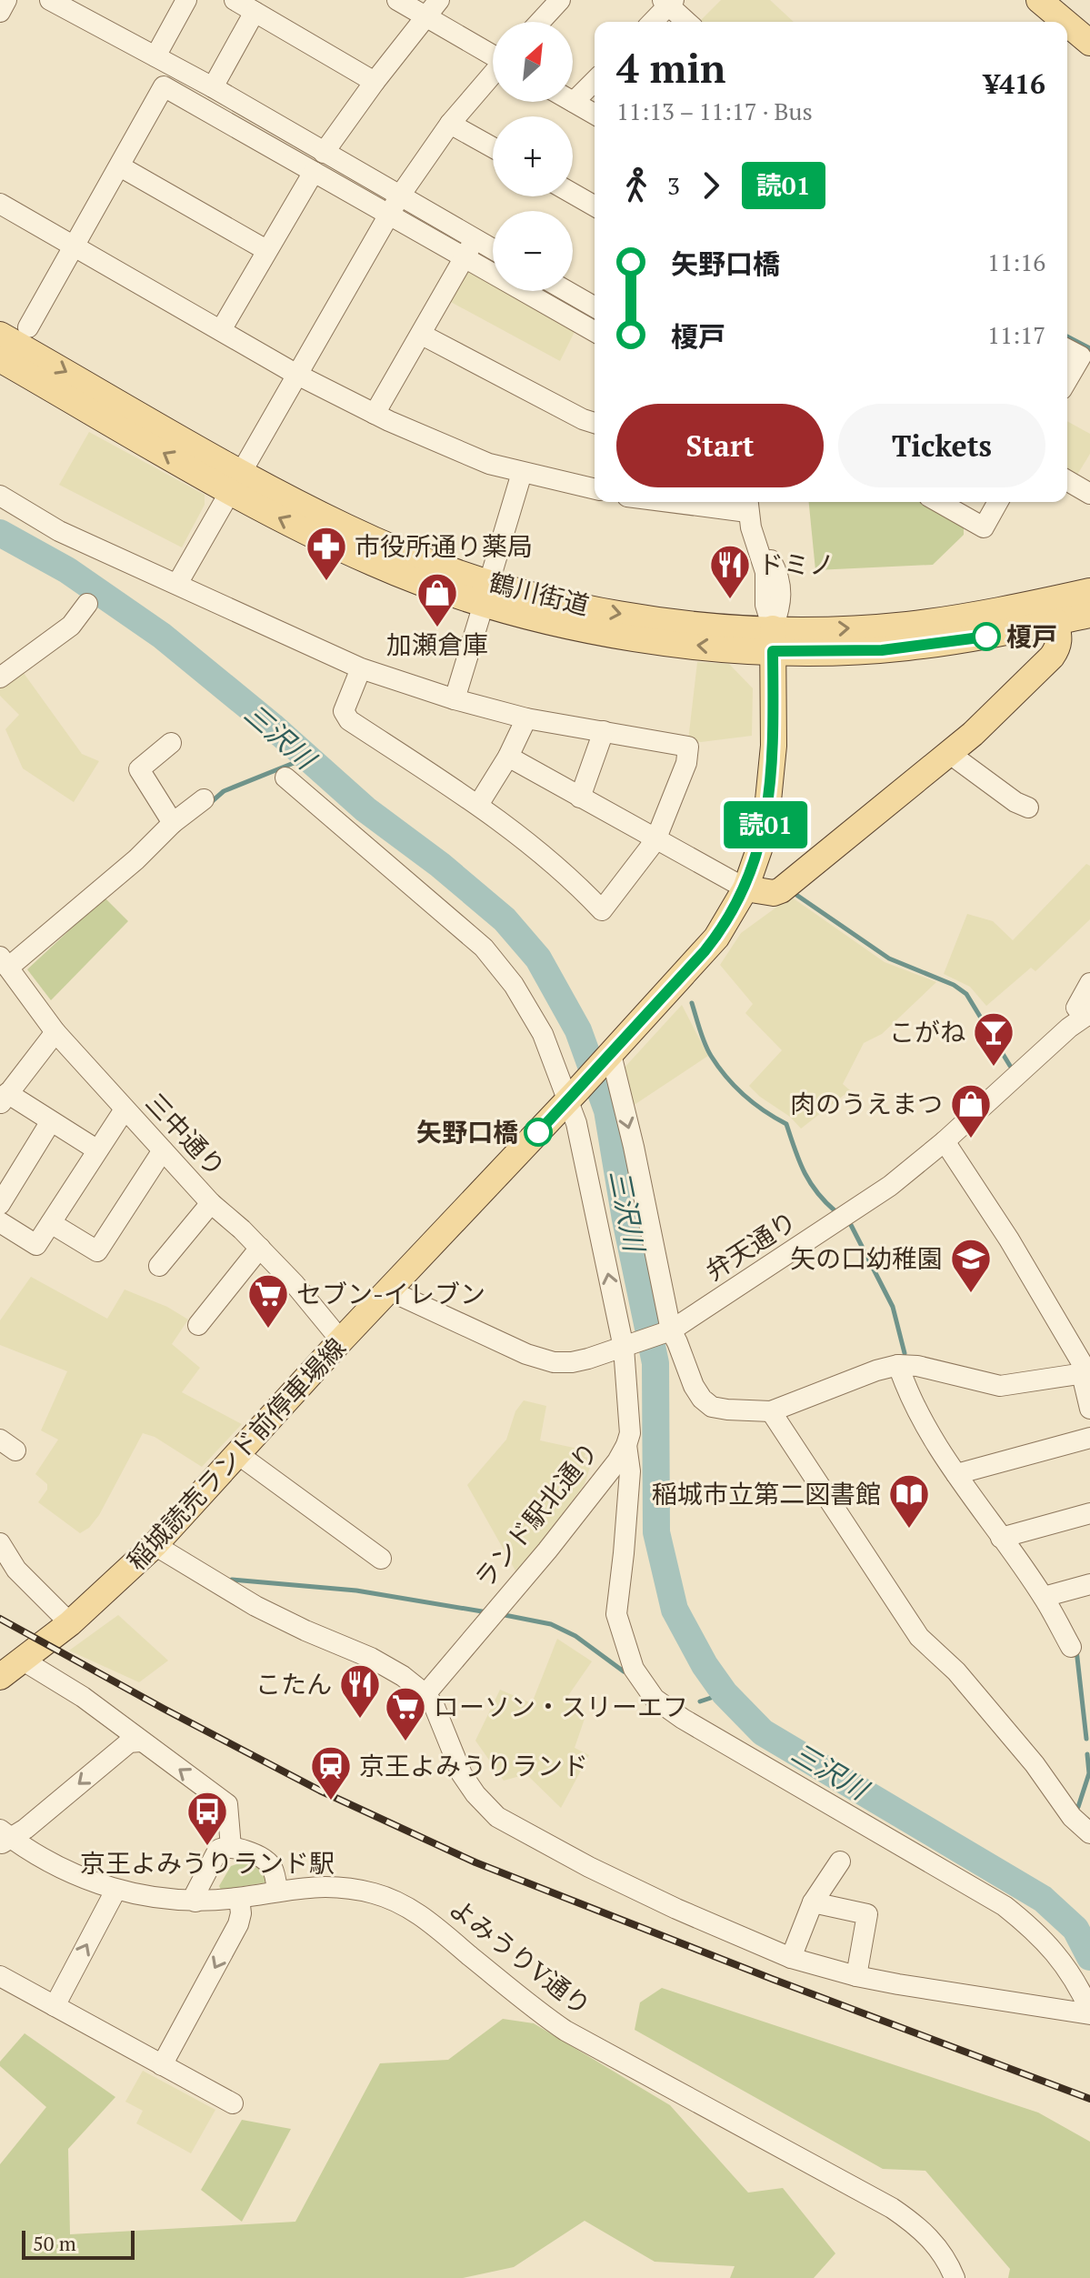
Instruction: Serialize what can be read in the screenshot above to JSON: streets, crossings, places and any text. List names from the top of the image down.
{
  "streets": {
    "main road": ["鶴川街道", "稲城読売ランド前停車場線"],
    "street": [
      "三中通り",
      "弁天通り",
      "ランド駅北通り",
      "よみうりV通り"
    ]
  },
  "crossings": [
    ["鶴川街道", "稲城読売ランド前停車場線"],
    ["三中通り", "稲城読売ランド前停車場線"],
    ["弁天通り", "稲城読売ランド前停車場線"],
    ["弁天通り", "ランド駅北通り"],
    ["稲城読売ランド前停車場線", "ランド駅北通り"]
  ],
  "water": ["三沢川"],
  "places": {
    "pharmacy": ["市役所通り薬局"],
    "restaurant": ["ドミノ", "こたん"],
    "shop": ["加瀬倉庫", "肉のうえまつ"],
    "other": ["榎戸", "矢野口橋"],
    "bar": ["こがね"],
    "school or university": ["矢の口幼稚園"],
    "supermarket": ["セブン-イレブン", "ローソン・スリーエフ"],
    "library": ["稲城市立第二図書館"],
    "station": ["京王よみうりランド"],
    "bus stop": ["京王よみうりランド駅"]
  },
  "lines": ["bus line 読01"],
  "scale_bar": "50 m",
  "north": "top right",
  "page": {
    "on_map": "読01",
    "map_buttons": ["+", "−"],
    "heading": ["4 min", "11:13 – 11:17 · Bus", "¥416"],
    "legs": ["3", "読01"],
    "list": [
      {
        "name": "矢野口橋",
        "value": "11:16"
      },
      {
        "name": "榎戸",
        "value": "11:17"
      }
    ],
    "buttons": ["Start", "Tickets"],
    "scale": "50 m"
  }
}
